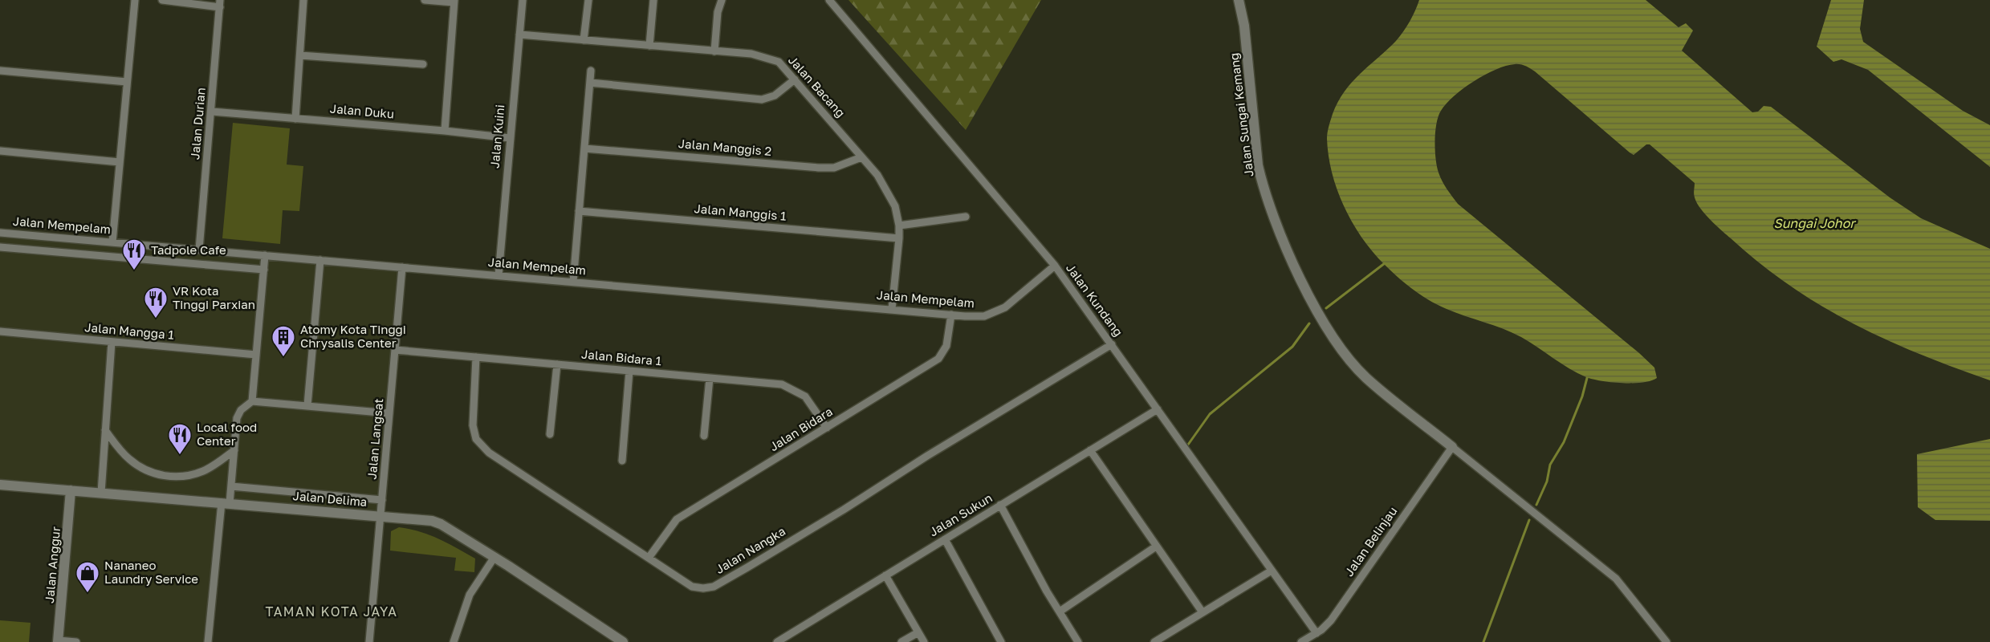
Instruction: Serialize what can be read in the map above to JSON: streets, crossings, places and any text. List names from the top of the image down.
{
  "streets": {
    "street": [
      "Jalan Bacang",
      "Jalan Duku",
      "Jalan Sungai Kemang",
      "Jalan Durian",
      "Jalan Kuini",
      "Jalan Manggis 2",
      "Jalan Manggis 1",
      "Jalan Mempelam",
      "Jalan Kundang",
      "Jalan Mangga 1",
      "Jalan Bidara 1",
      "Jalan Bidara",
      "Jalan Langsat",
      "Jalan Delima",
      "Jalan Sukun",
      "Jalan Belinjau",
      "Jalan Nangka",
      "Jalan Anggur"
    ]
  },
  "crossings": [
    ["Jalan Bacang", "Jalan Kuini"],
    ["Jalan Bacang", "Jalan Manggis 2"],
    ["Jalan Bacang", "Jalan Manggis 1"],
    ["Jalan Bacang", "Jalan Mempelam"],
    ["Jalan Duku", "Jalan Durian"],
    ["Jalan Duku", "Jalan Kuini"],
    ["Jalan Sungai Kemang", "Jalan Belinjau"],
    ["Jalan Durian", "Jalan Mempelam"],
    ["Jalan Kuini", "Jalan Mempelam"],
    ["Jalan Mempelam", "Jalan Kundang"],
    ["Jalan Mempelam", "Jalan Bidara"],
    ["Jalan Mempelam", "Jalan Langsat"],
    ["Jalan Kundang", "Jalan Sukun"],
    ["Jalan Kundang", "Jalan Belinjau"],
    ["Jalan Kundang", "Jalan Nangka"],
    ["Jalan Bidara 1", "Jalan Bidara"],
    ["Jalan Bidara 1", "Jalan Langsat"],
    ["Jalan Bidara 1", "Jalan Nangka"],
    ["Jalan Bidara", "Jalan Nangka"],
    ["Jalan Langsat", "Jalan Delima"],
    ["Jalan Delima", "Jalan Anggur"]
  ],
  "districts": ["TAMAN KOTA JAYA"],
  "water": ["Sungai Johor"],
  "places": {
    "restaurant": ["Tadpole Cafe", "VR Kota Tinggi Parxian", "Local food Center"],
    "building": ["Atomy Kota Tinggi Chrysalis Center"],
    "shop": ["Nananeo Laundry Service"]
  }
}
